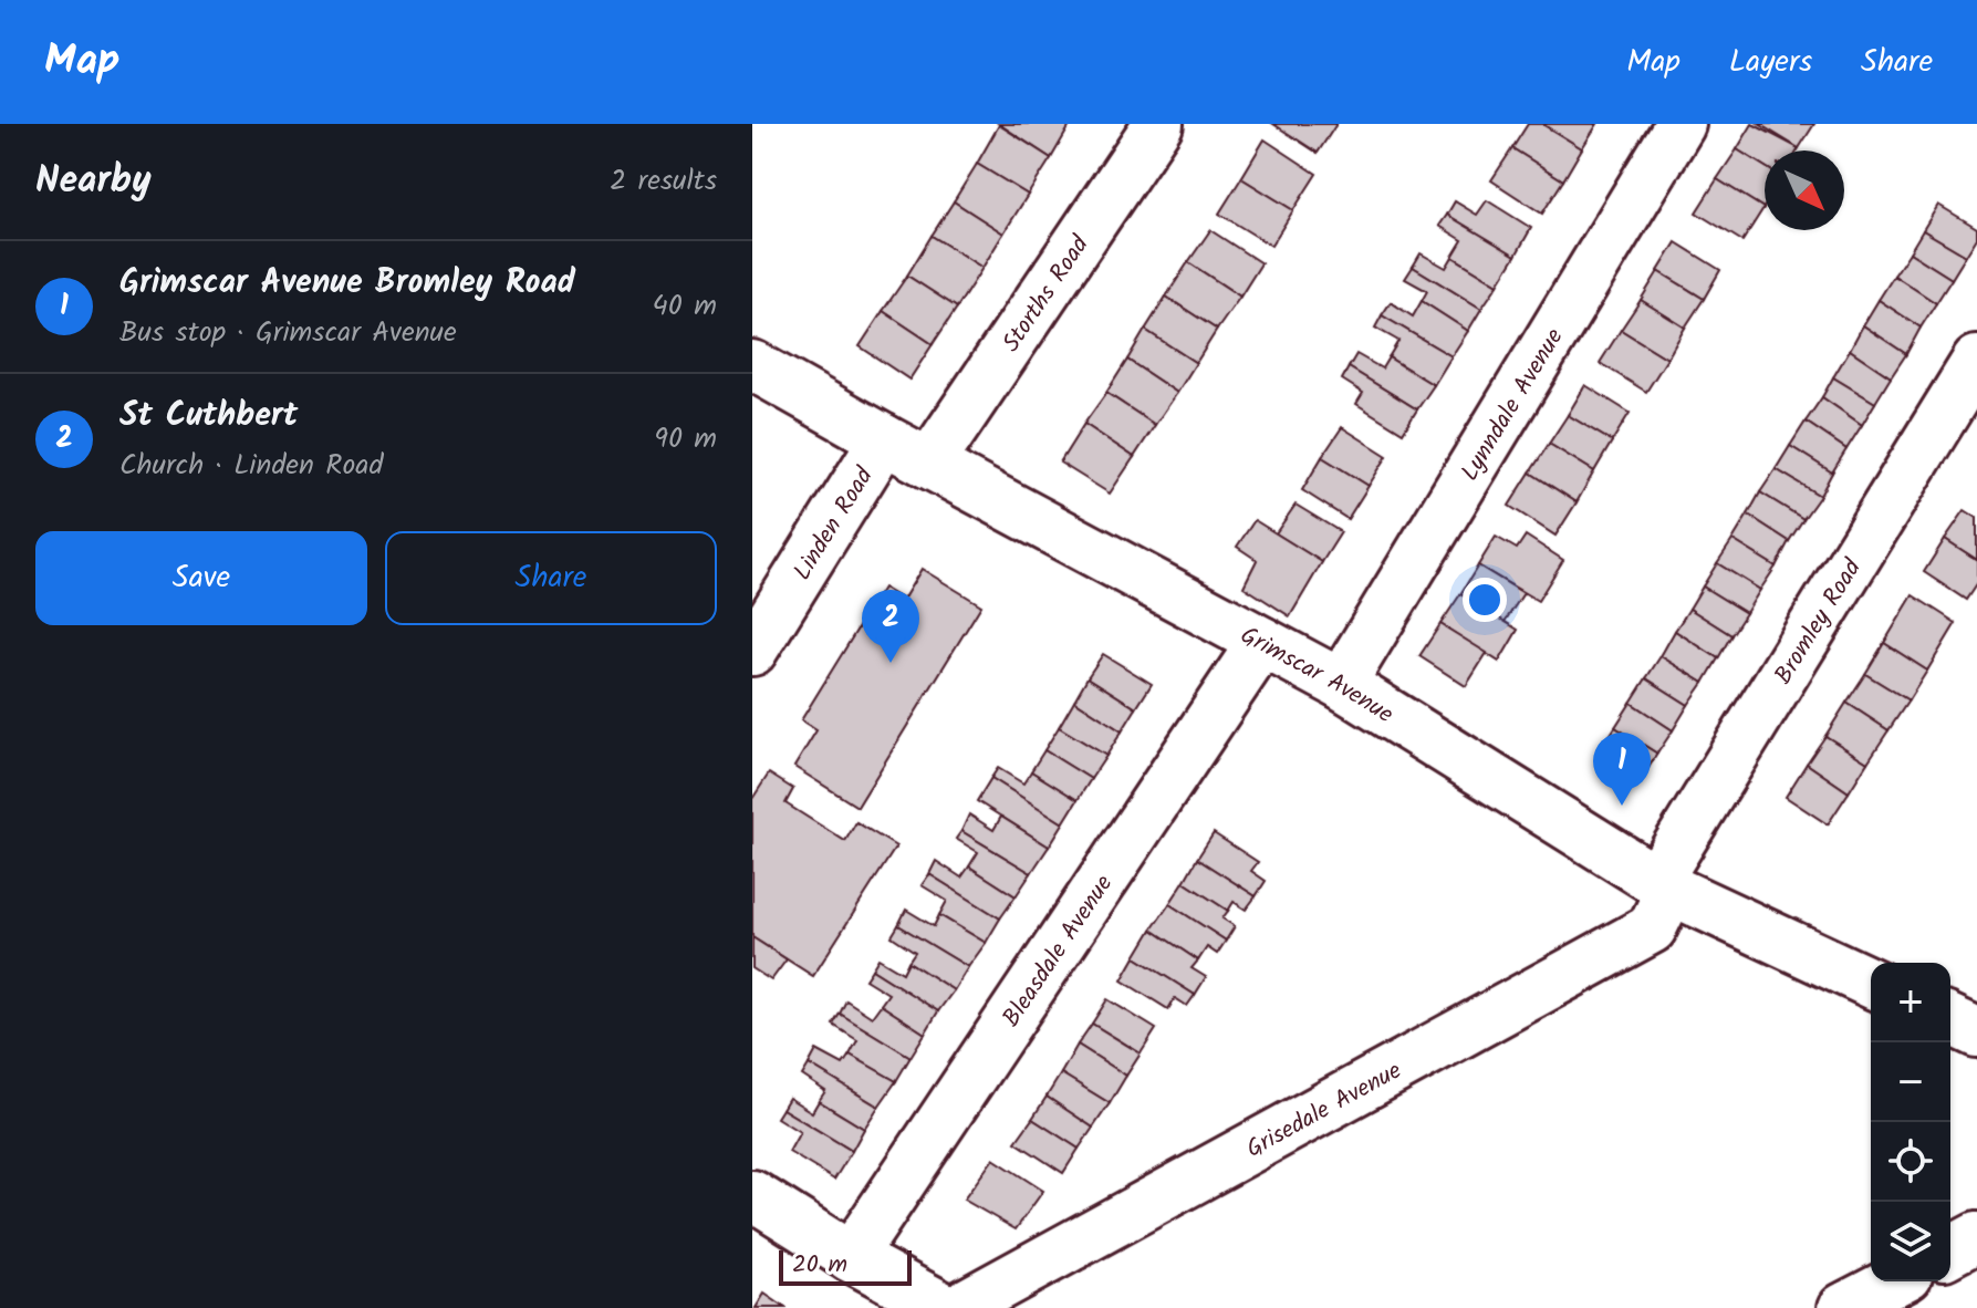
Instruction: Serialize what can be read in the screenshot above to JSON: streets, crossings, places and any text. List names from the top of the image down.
{
  "streets": {
    "street": [
      "Storths Road",
      "Lynndale Avenue",
      "Linden Road",
      "Bromley Road",
      "Grimscar Avenue",
      "Bleasdale Avenue",
      "Grisedale Avenue"
    ]
  },
  "crossings": [
    ["Storths Road", "Grimscar Avenue"],
    ["Lynndale Avenue", "Grimscar Avenue"],
    ["Linden Road", "Grimscar Avenue"],
    ["Bromley Road", "Grimscar Avenue"],
    ["Bromley Road", "Grisedale Avenue"],
    ["Grimscar Avenue", "Bleasdale Avenue"],
    ["Grimscar Avenue", "Grisedale Avenue"]
  ],
  "scale_bar": "20 m",
  "north": "bottom right",
  "page": {
    "header": "Map",
    "nav": ["Map", "Layers", "Share"],
    "heading": ["Nearby", "2 results"],
    "list": [
      {
        "mark": "1",
        "name": "Grimscar Avenue Bromley Road",
        "note": "Bus stop · Grimscar Avenue",
        "value": "40 m"
      },
      {
        "mark": "2",
        "name": "St Cuthbert",
        "note": "Church · Linden Road",
        "value": "90 m"
      }
    ],
    "buttons": ["Save", "Share"],
    "pins": ["2", "1"],
    "map_buttons": ["+", "−"],
    "scale": "20 m"
  }
}
